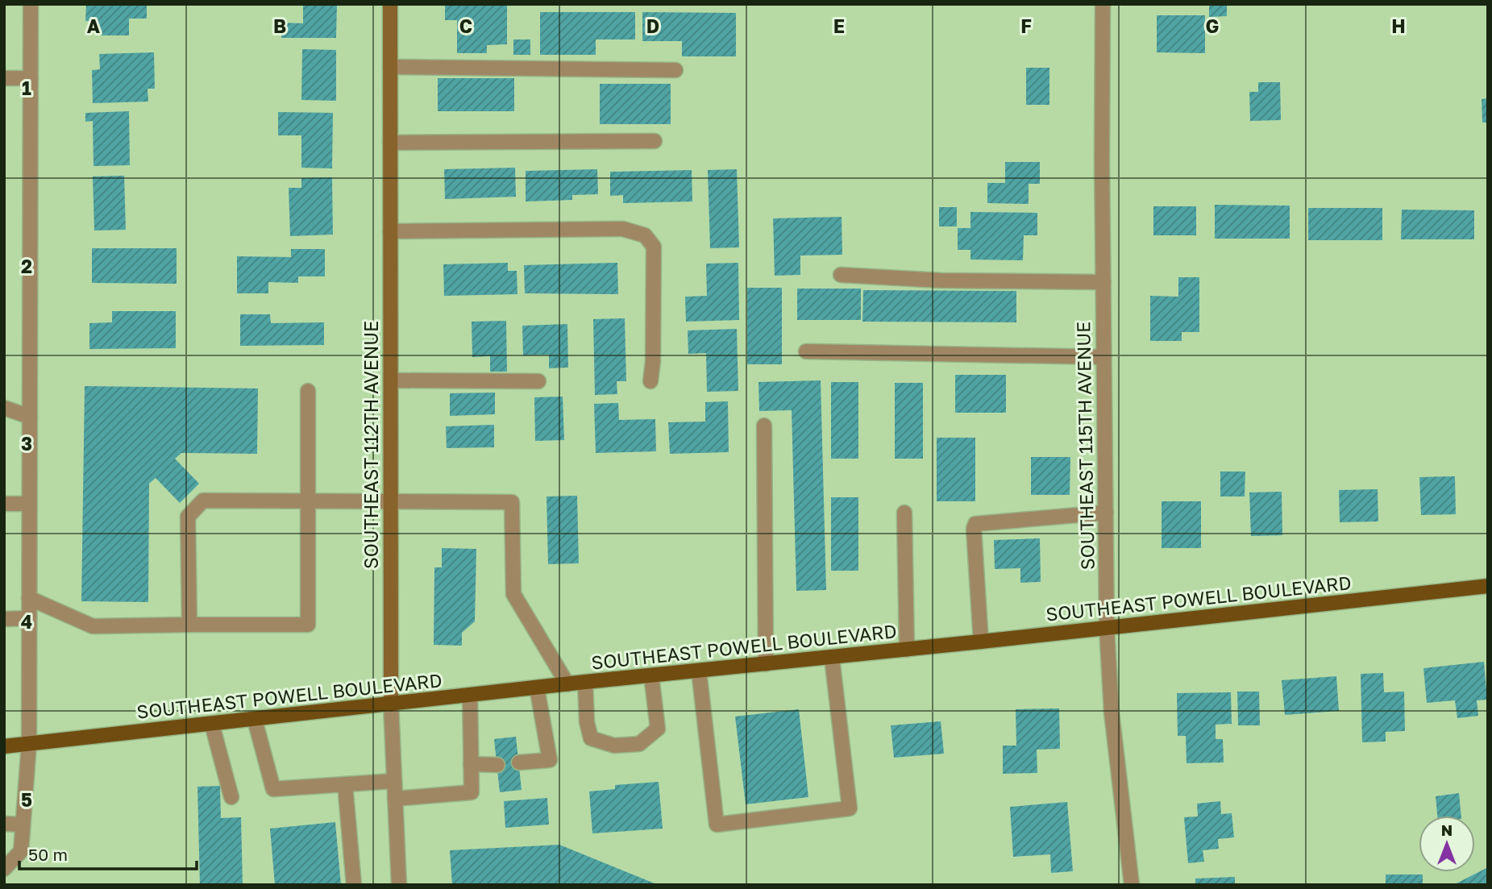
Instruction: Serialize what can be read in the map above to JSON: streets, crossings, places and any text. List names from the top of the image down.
{
  "streets": {
    "main road": ["SOUTHEAST 112TH AVENUE", "SOUTHEAST POWELL BOULEVARD"],
    "street": ["SOUTHEAST 115TH AVENUE"]
  },
  "crossings": [
    ["SOUTHEAST 112TH AVENUE", "SOUTHEAST POWELL BOULEVARD"],
    ["SOUTHEAST 115TH AVENUE", "SOUTHEAST POWELL BOULEVARD"]
  ],
  "scale_bar": "50 m",
  "north": "top",
  "grid": {
    "columns": [
      "A",
      "B",
      "C",
      "D",
      "E",
      "F",
      "G",
      "H"
    ],
    "rows": [
      "1",
      "2",
      "3",
      "4",
      "5"
    ]
  }
}
